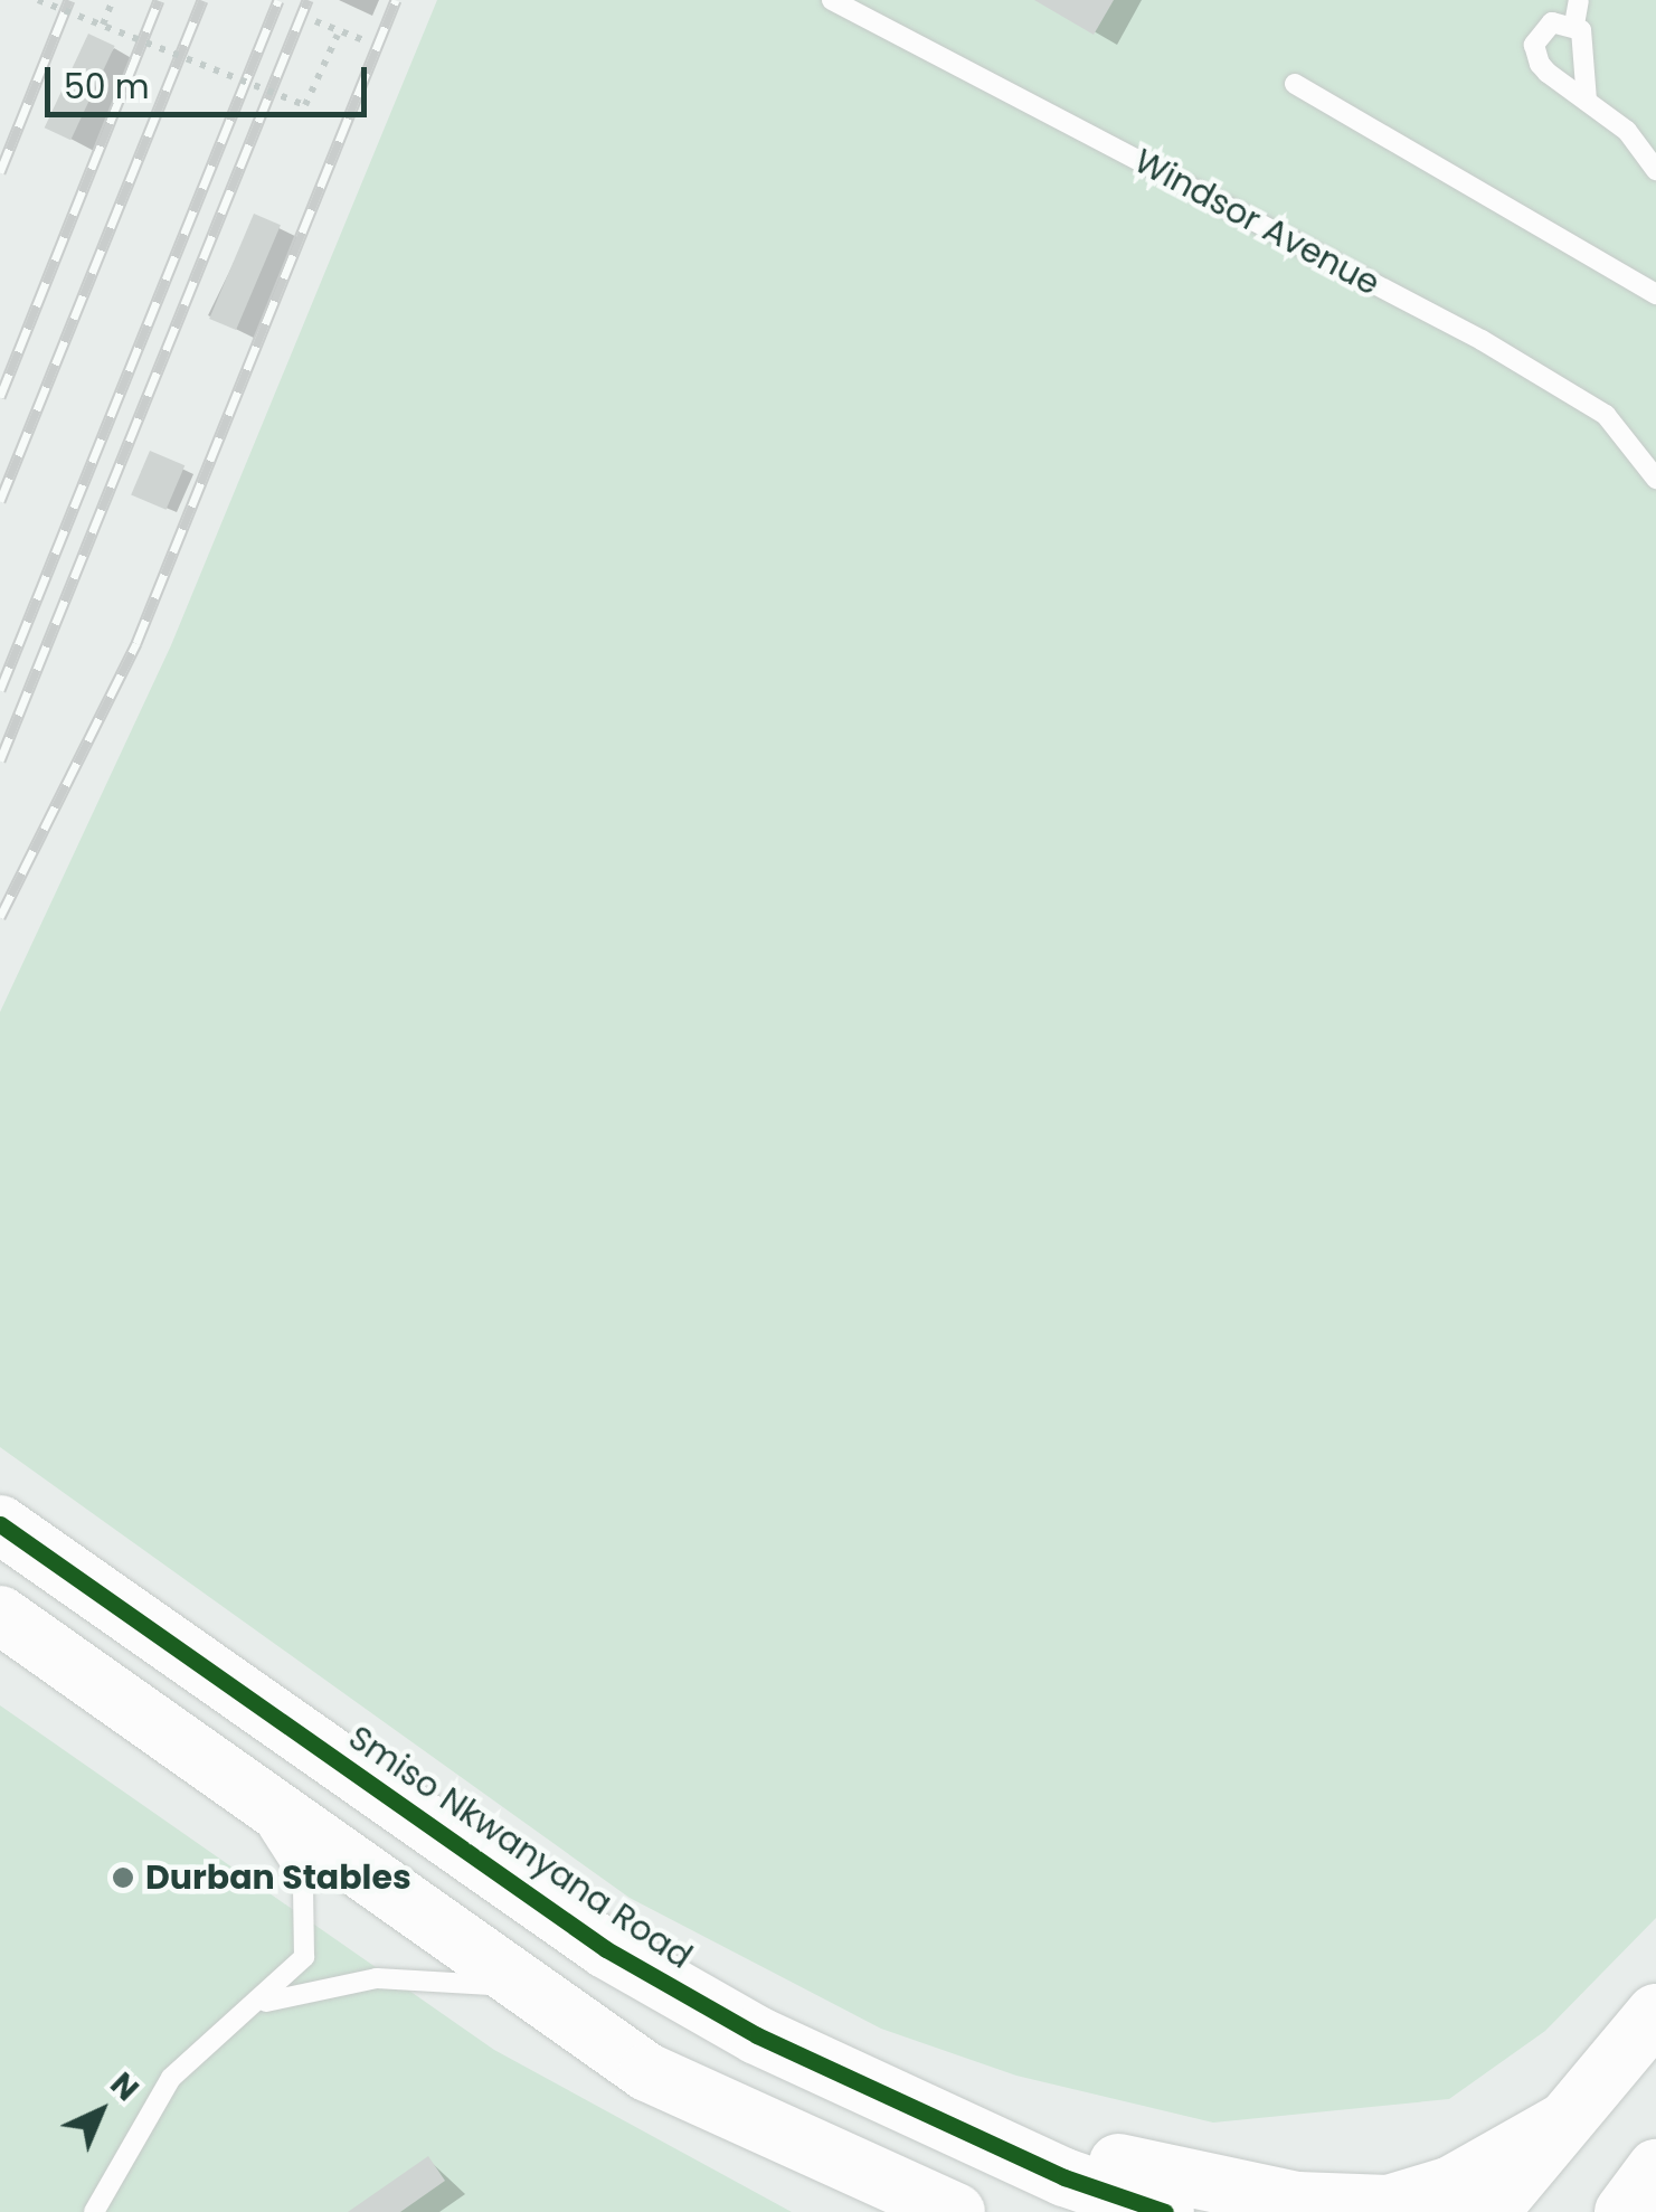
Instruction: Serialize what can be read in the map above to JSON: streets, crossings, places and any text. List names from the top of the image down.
{
  "streets": {
    "street": ["Smiso Nkwanyana Road"],
    "lane": ["Windsor Avenue"]
  },
  "places": ["Durban Stables"],
  "scale_bar": "50 m",
  "north": "top right"
}
